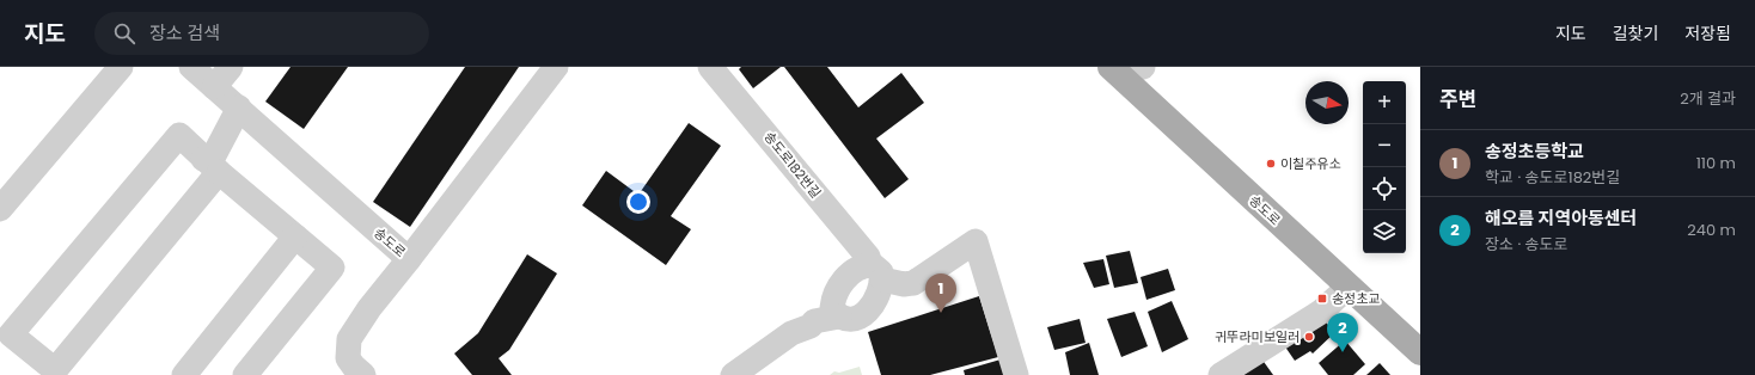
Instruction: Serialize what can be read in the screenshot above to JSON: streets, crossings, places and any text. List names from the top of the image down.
{
  "streets": {
    "main road": ["송도로"],
    "street": ["송도로182번길"]
  },
  "places": {
    "other": ["이칠주유소", "귀뚜라미보일러"],
    "transit": ["송정초교"]
  },
  "north": "right",
  "page": {
    "header": "지도",
    "search": "장소 검색",
    "nav": ["지도", "길찾기", "저장됨"],
    "heading": ["주변", "2개 결과"],
    "map_buttons": ["+", "−"],
    "list": [
      {
        "mark": "1",
        "name": "송정초등학교",
        "note": "학교 · 송도로182번길",
        "value": "110 m"
      },
      {
        "mark": "2",
        "name": "해오름 지역아동센터",
        "note": "장소 · 송도로",
        "value": "240 m"
      }
    ],
    "pins": ["1", "2"]
  }
}
